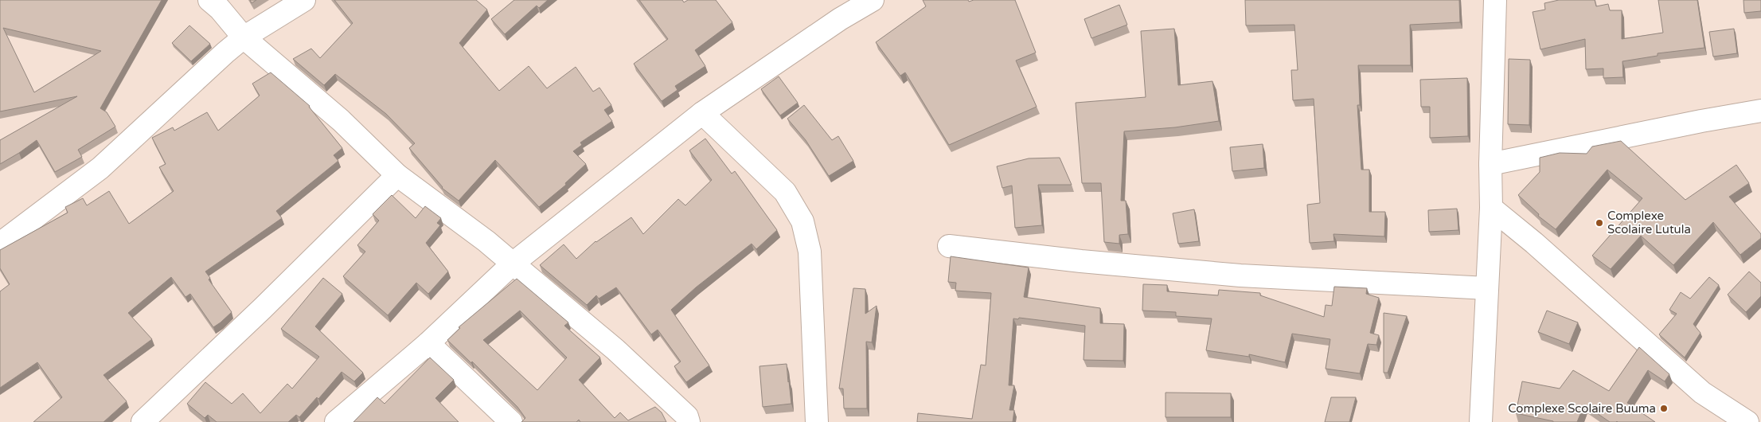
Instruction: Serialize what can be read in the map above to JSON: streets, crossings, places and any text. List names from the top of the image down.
{
  "places": ["Complexe Scolaire Lutula", "Complexe Scolaire Buuma"]
}
